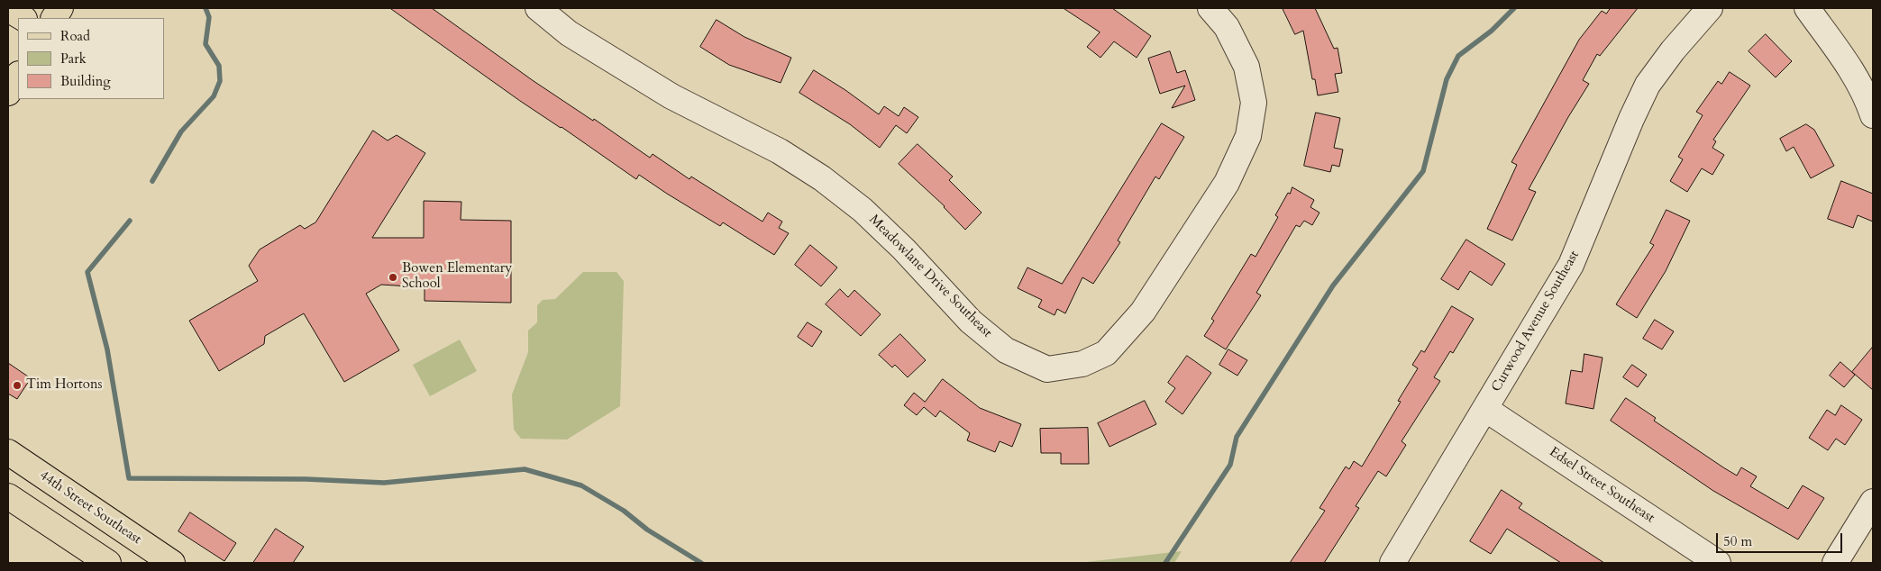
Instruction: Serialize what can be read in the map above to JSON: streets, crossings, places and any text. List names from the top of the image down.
{
  "streets": {
    "main road": ["44th Street Southeast"],
    "street": ["Meadowlane Drive Southeast", "Curwood Avenue Southeast", "Edsel Street Southeast"]
  },
  "crossings": [
    ["Curwood Avenue Southeast", "Edsel Street Southeast"]
  ],
  "places": ["Bowen Elementary School", "Tim Hortons"],
  "legend": ["Road", "Park", "Building"],
  "scale_bar": "50 m"
}
